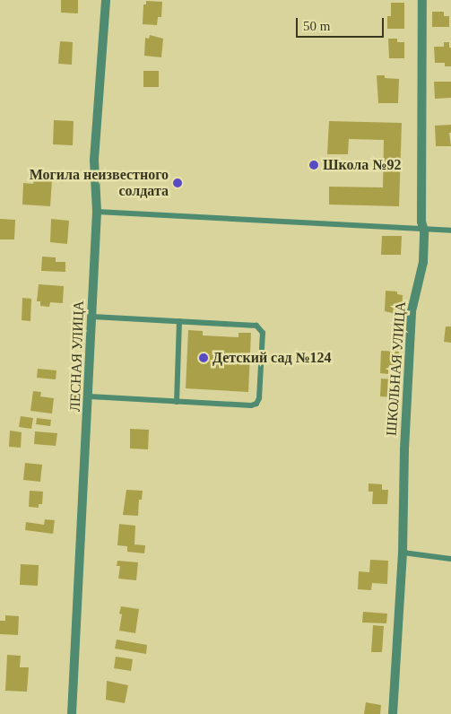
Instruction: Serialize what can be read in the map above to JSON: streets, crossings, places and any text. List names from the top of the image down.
{
  "streets": {
    "street": ["ЛЕСНАЯ УЛИЦА", "ШКОЛЬНАЯ УЛИЦА"]
  },
  "places": ["Школа №92", "Могила неизвестного солдата", "Детский сад №124"],
  "scale_bar": "50 m"
}
